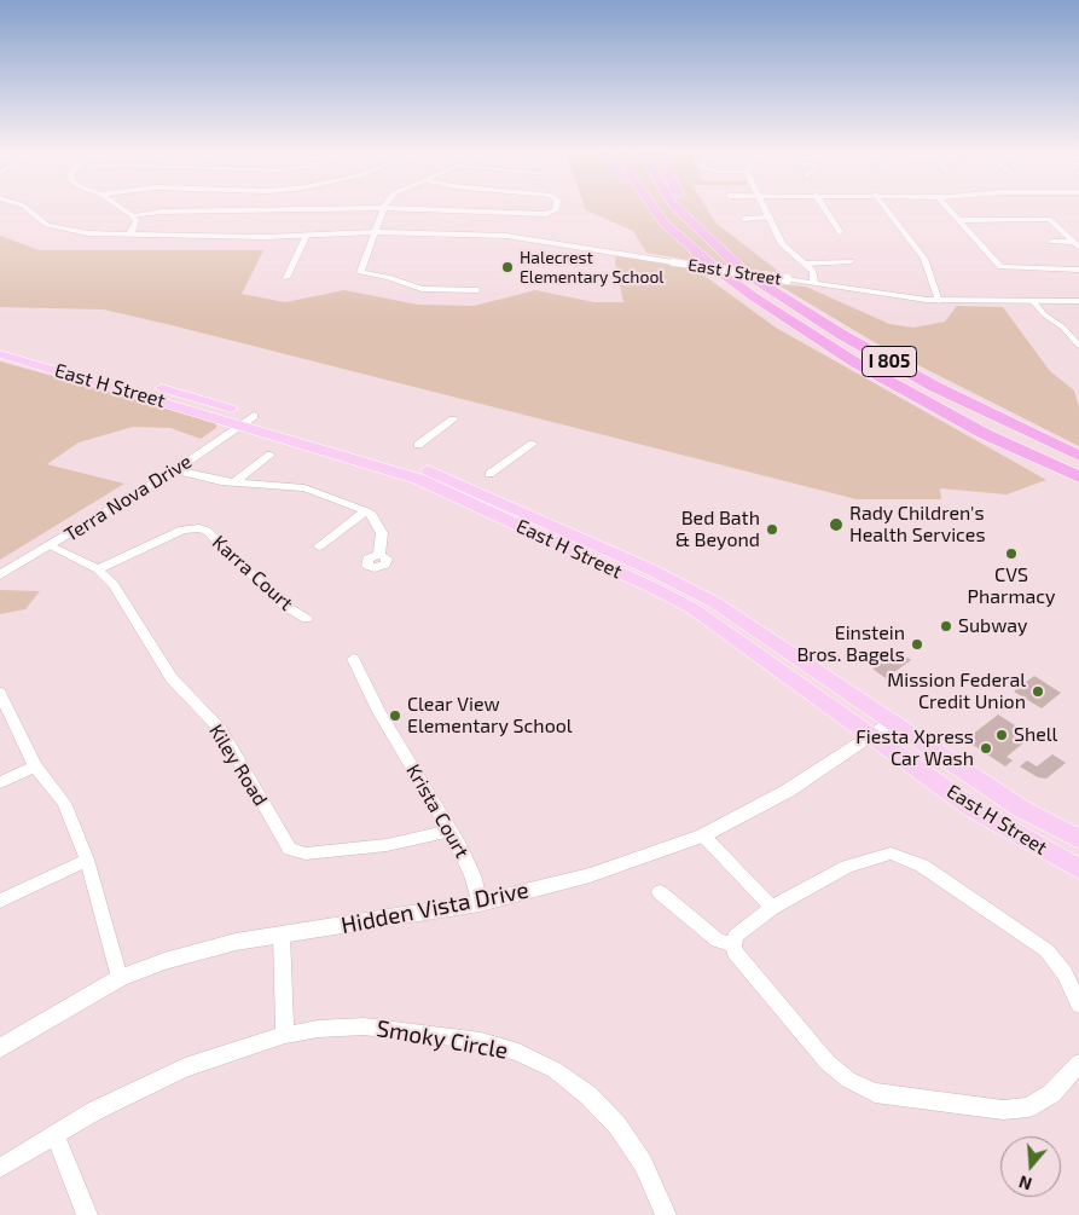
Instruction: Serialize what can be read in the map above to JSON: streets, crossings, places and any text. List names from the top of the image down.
{
  "streets": {
    "highway": ["I 805"],
    "main road": ["East H Street"],
    "street": [
      "East J Street",
      "Terra Nova Drive",
      "Karra Court",
      "Kiley Road",
      "Krista Court",
      "Hidden Vista Drive",
      "Smoky Circle"
    ]
  },
  "crossings": [
    ["East H Street", "Terra Nova Drive"],
    ["East H Street", "Hidden Vista Drive"],
    ["Terra Nova Drive", "Kiley Road"],
    ["Karra Court", "Kiley Road"],
    ["Kiley Road", "Krista Court"],
    ["Krista Court", "Hidden Vista Drive"]
  ],
  "places": [
    "Halecrest Elementary School",
    "Rady Children's Health Services",
    "Bed Bath & Beyond",
    "CVS Pharmacy",
    "Subway",
    "Einstein Bros. Bagels",
    "Mission Federal Credit Union",
    "Clear View Elementary School",
    "Shell",
    "Fiesta Xpress Car Wash"
  ],
  "north": "bottom"
}
